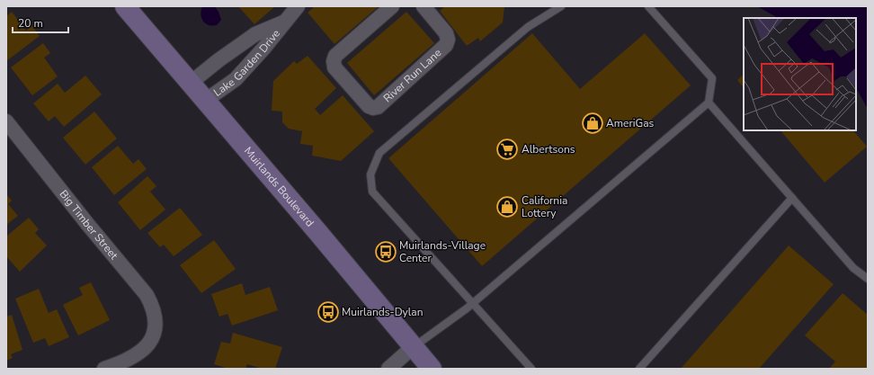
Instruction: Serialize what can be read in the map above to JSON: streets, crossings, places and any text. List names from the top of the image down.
{
  "streets": {
    "main road": ["Muirlands Boulevard"],
    "street": ["Lake Garden Drive", "River Run Lane", "Big Timber Street"]
  },
  "crossings": [
    ["Lake Garden Drive", "Muirlands Boulevard"]
  ],
  "places": {
    "shop": ["AmeriGas", "California Lottery"],
    "supermarket": ["Albertsons"],
    "bus stop": ["Muirlands-Village Center", "Muirlands-Dylan"]
  },
  "scale_bar": "20 m"
}
